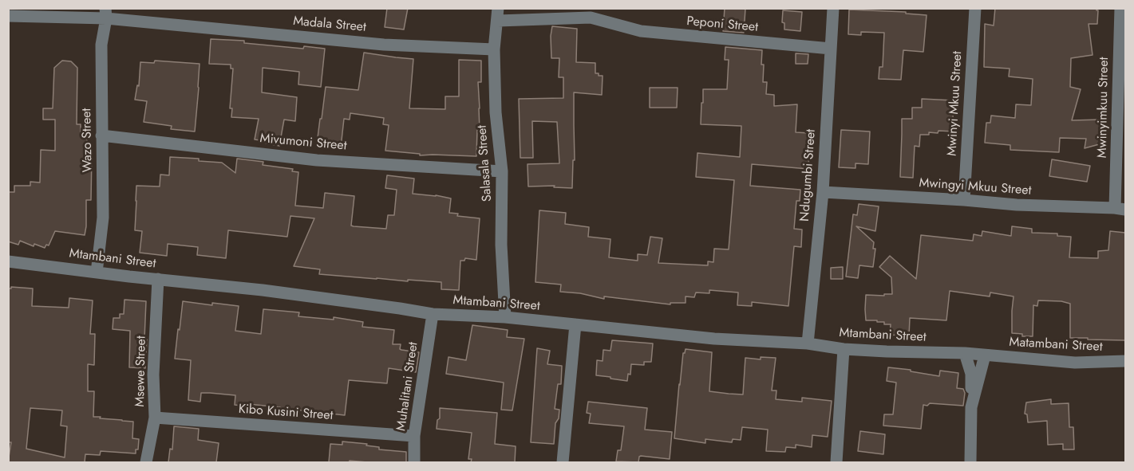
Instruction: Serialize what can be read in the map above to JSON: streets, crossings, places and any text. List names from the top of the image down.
{
  "streets": {
    "street": [
      "Madala Street",
      "Peponi Street",
      "Mwinyi Mkuu Street",
      "Mwinyimkuu Street",
      "Wazo Street",
      "Mivumoni Street",
      "Salasala Street",
      "Ndugumbi Street",
      "Mwingyi Mkuu Street",
      "Mtambani Street",
      "Matambani Street",
      "Msewe Street",
      "Muhalitani Street",
      "Kibo Kusini Street"
    ]
  },
  "crossings": [
    ["Madala Street", "Wazo Street"],
    ["Madala Street", "Salasala Street"],
    ["Peponi Street", "Salasala Street"],
    ["Peponi Street", "Ndugumbi Street"],
    ["Mwinyi Mkuu Street", "Mwingyi Mkuu Street"],
    ["Mwinyimkuu Street", "Mwingyi Mkuu Street"],
    ["Wazo Street", "Mivumoni Street"],
    ["Wazo Street", "Mtambani Street"],
    ["Mivumoni Street", "Salasala Street"],
    ["Salasala Street", "Mtambani Street"],
    ["Ndugumbi Street", "Mwingyi Mkuu Street"],
    ["Ndugumbi Street", "Mtambani Street"],
    ["Mtambani Street", "Matambani Street"],
    ["Mtambani Street", "Msewe Street"],
    ["Mtambani Street", "Muhalitani Street"],
    ["Msewe Street", "Kibo Kusini Street"],
    ["Muhalitani Street", "Kibo Kusini Street"]
  ]
}
